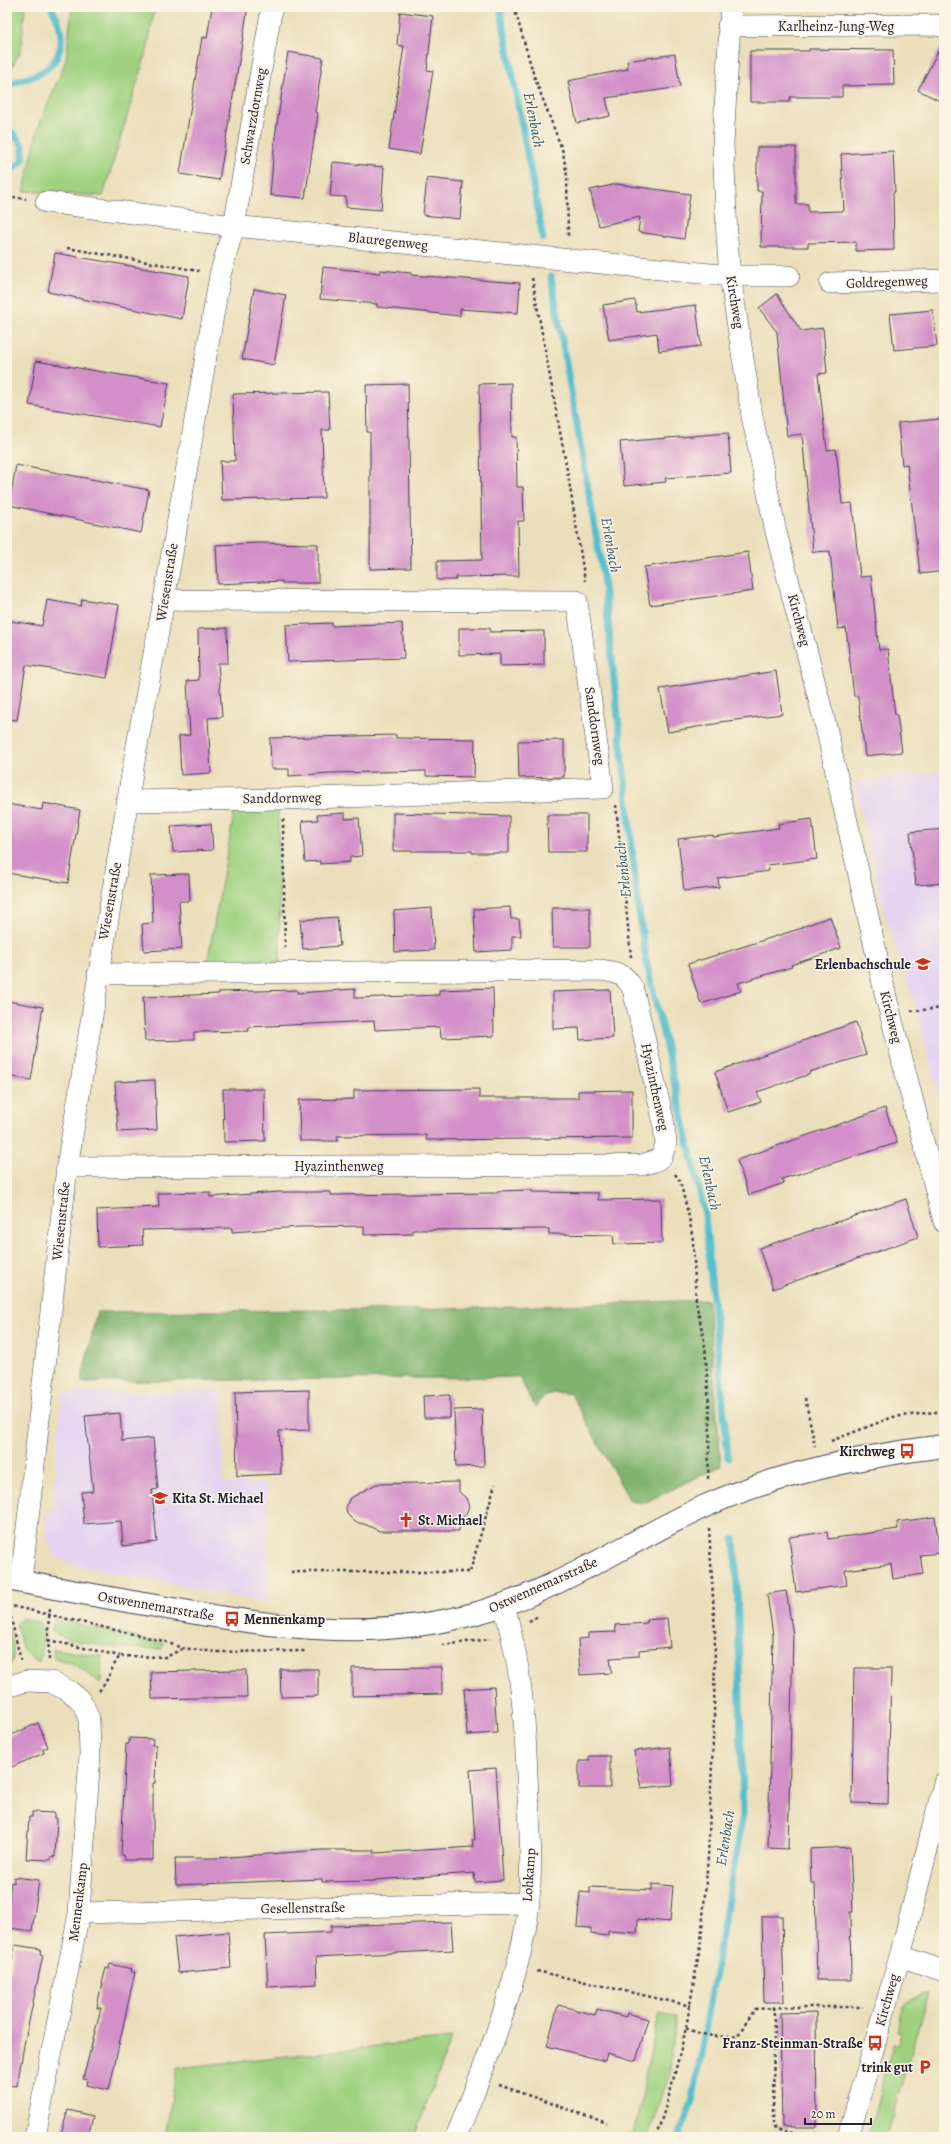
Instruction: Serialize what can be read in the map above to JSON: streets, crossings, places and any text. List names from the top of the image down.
{
  "streets": {
    "street": [
      "Karlheinz-Jung-Weg",
      "Schwarzdornweg",
      "Blauregenweg",
      "Goldregenweg",
      "Kirchweg",
      "Wiesenstraße",
      "Sanddornweg",
      "Hyazinthenweg",
      "Ostwennemarstraße",
      "Lohkamp",
      "Mennenkamp",
      "Gesellenstraße"
    ]
  },
  "crossings": [
    ["Karlheinz-Jung-Weg", "Kirchweg"],
    ["Schwarzdornweg", "Blauregenweg"],
    ["Schwarzdornweg", "Wiesenstraße"],
    ["Blauregenweg", "Kirchweg"],
    ["Blauregenweg", "Wiesenstraße"],
    ["Wiesenstraße", "Sanddornweg"],
    ["Wiesenstraße", "Hyazinthenweg"],
    ["Wiesenstraße", "Ostwennemarstraße"],
    ["Ostwennemarstraße", "Lohkamp"],
    ["Lohkamp", "Gesellenstraße"],
    ["Mennenkamp", "Gesellenstraße"]
  ],
  "water": ["Erlenbach"],
  "places": {
    "school or university": ["Erlenbachschule", "Kita St. Michael"],
    "bus stop": ["Kirchweg", "Mennenkamp", "Franz-Steinman-Straße"],
    "church": ["St. Michael"],
    "parking": ["trink gut"]
  },
  "scale_bar": "20 m"
}
